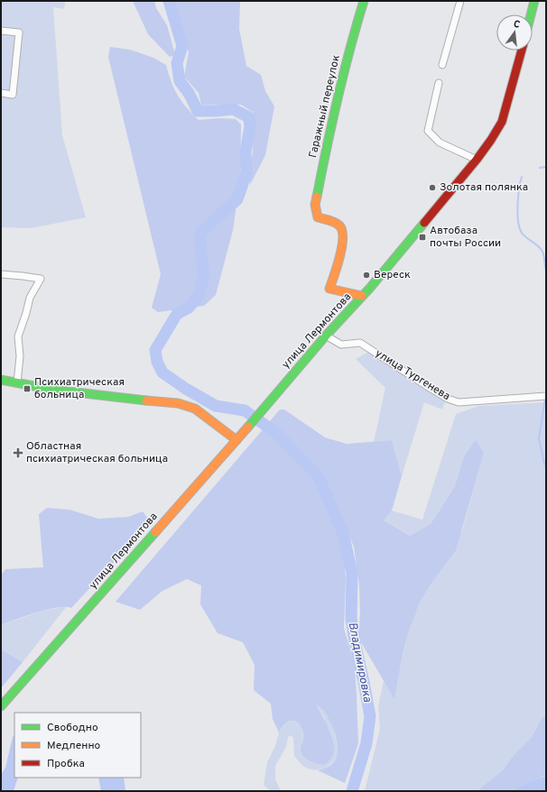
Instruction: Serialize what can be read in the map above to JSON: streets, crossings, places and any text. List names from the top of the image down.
{
  "streets": {
    "main road": ["Гаражный переулок", "улица Лермонтова"],
    "street": ["улица Тургенева"]
  },
  "crossings": [
    ["Гаражный переулок", "улица Лермонтова"],
    ["улица Лермонтова", "улица Тургенева"]
  ],
  "water": ["Владимировка"],
  "places": {
    "other": ["Золотая полянка", "Вереск"],
    "transit": ["Автобаза почты России", "Психиатрическая больница"],
    "health": ["Областная психиатрическая больница"]
  },
  "legend": ["Свободно", "Медленно", "Пробка"],
  "north": "top"
}
